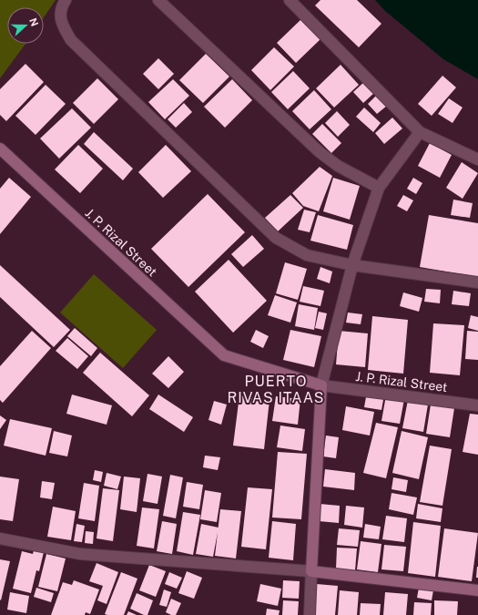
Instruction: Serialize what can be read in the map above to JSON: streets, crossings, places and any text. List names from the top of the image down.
{
  "streets": {
    "street": ["J. P. Rizal Street"]
  },
  "districts": ["PUERTO RIVAS ITAAS"],
  "north": "right"
}
